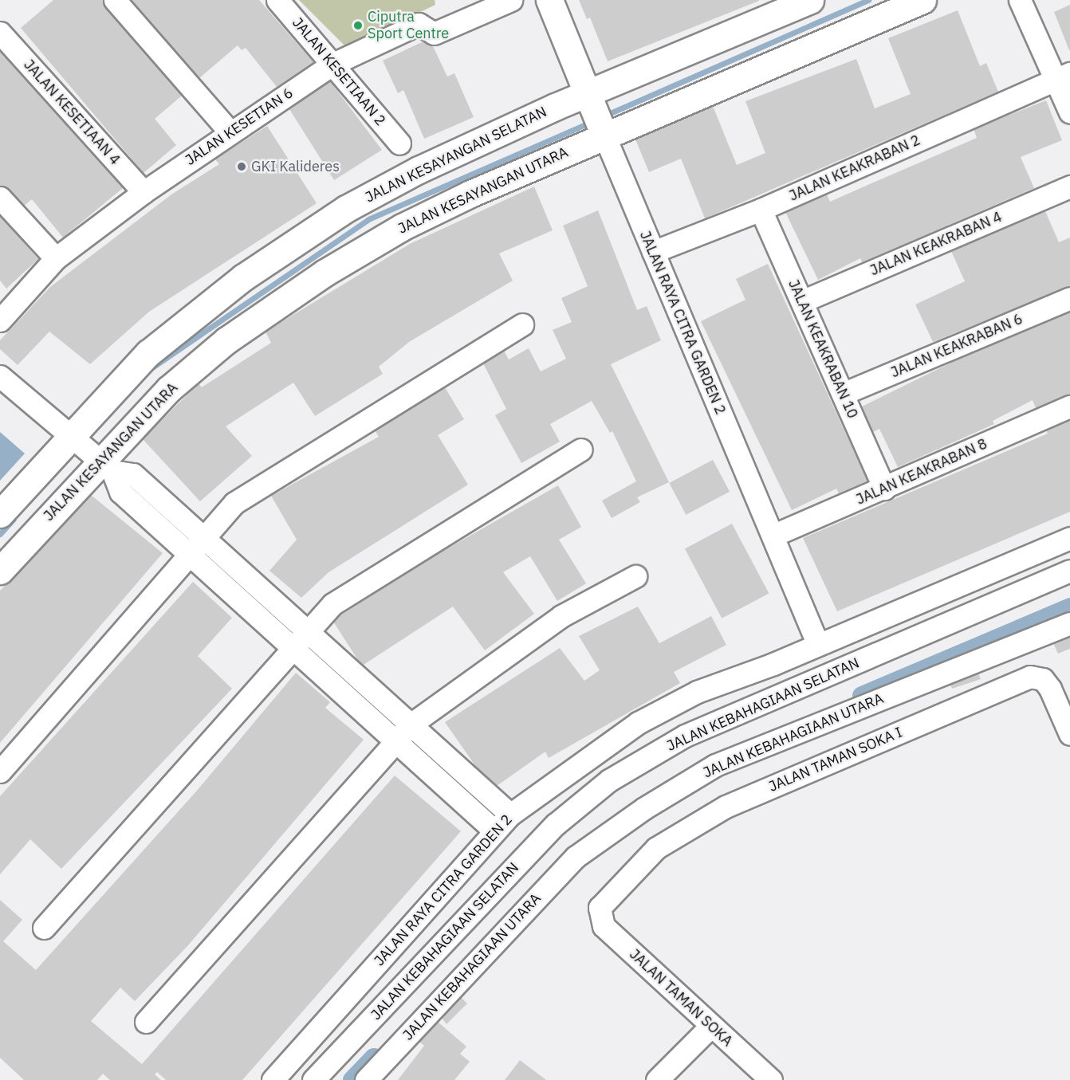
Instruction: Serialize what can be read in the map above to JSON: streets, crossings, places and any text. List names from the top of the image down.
{
  "streets": {
    "street": [
      "JALAN KESETIAAN 2",
      "JALAN KESETIAAN 4",
      "JALAN KESETIAN 6",
      "JALAN KESAYANGAN SELATAN",
      "JALAN KEAKRABAN 2",
      "JALAN KESAYANGAN UTARA",
      "JALAN KEAKRABAN 4",
      "JALAN RAYA CITRA GARDEN 2",
      "JALAN KEAKRABAN 6",
      "JALAN KEAKRABAN 10",
      "JALAN KEAKRABAN 8",
      "JALAN KEBAHAGIAAN SELATAN",
      "JALAN KEBAHAGIAAN UTARA",
      "JALAN TAMAN SOKA I",
      "JALAN TAMAN SOKA"
    ]
  },
  "crossings": [
    ["JALAN KESETIAAN 2", "JALAN KESETIAN 6"],
    ["JALAN KESETIAAN 4", "JALAN KESETIAN 6"],
    ["JALAN KESAYANGAN SELATAN", "JALAN RAYA CITRA GARDEN 2"],
    ["JALAN KEAKRABAN 2", "JALAN RAYA CITRA GARDEN 2"],
    ["JALAN KEAKRABAN 2", "JALAN KEAKRABAN 10"],
    ["JALAN KESAYANGAN UTARA", "JALAN RAYA CITRA GARDEN 2"],
    ["JALAN KEAKRABAN 4", "JALAN KEAKRABAN 10"],
    ["JALAN RAYA CITRA GARDEN 2", "JALAN KEAKRABAN 8"],
    ["JALAN KEAKRABAN 6", "JALAN KEAKRABAN 10"],
    ["JALAN KEAKRABAN 10", "JALAN KEAKRABAN 8"],
    ["JALAN TAMAN SOKA I", "JALAN TAMAN SOKA"]
  ],
  "places": ["Ciputra Sport Centre", "GKI Kalideres"]
}
